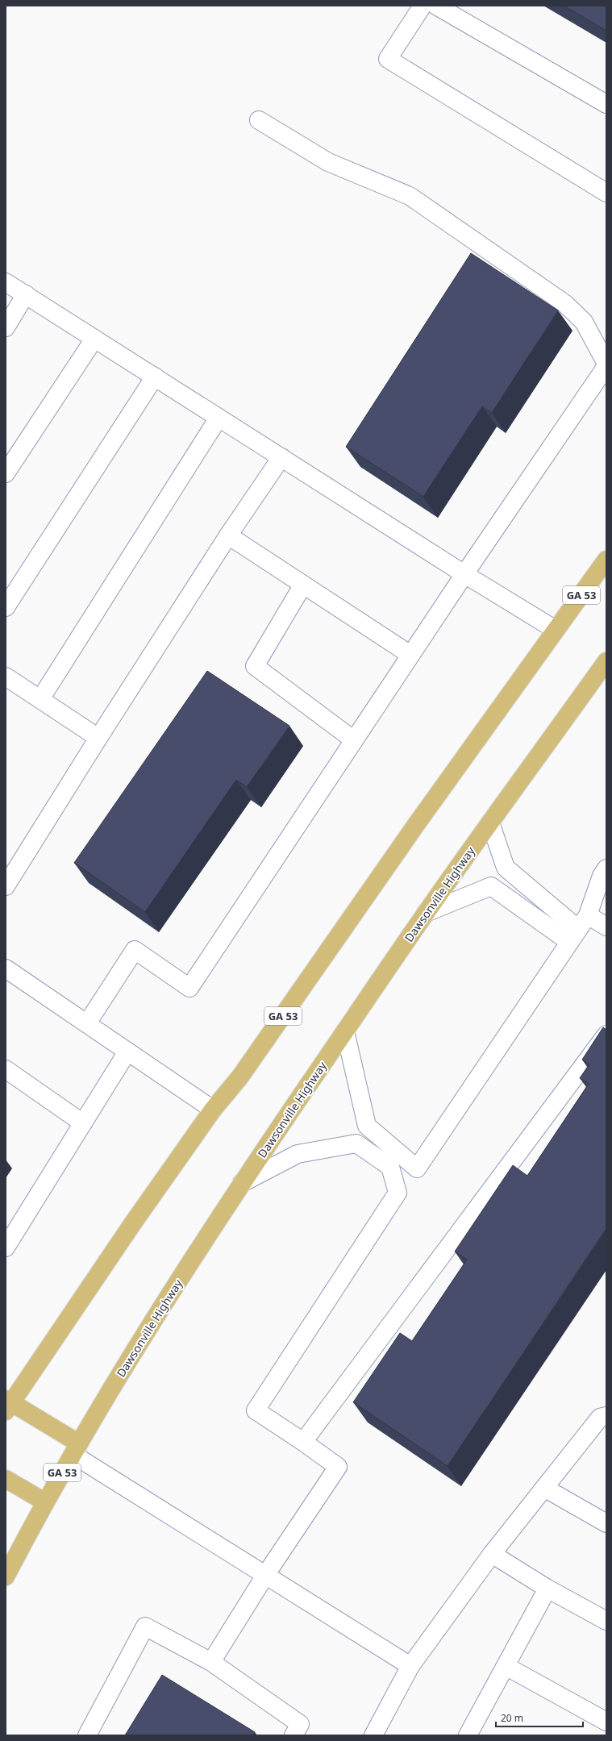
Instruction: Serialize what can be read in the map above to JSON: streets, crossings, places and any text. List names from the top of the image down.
{
  "streets": {
    "main road": ["GA 53", "Dawsonville Highway"]
  },
  "scale_bar": "20 m"
}
